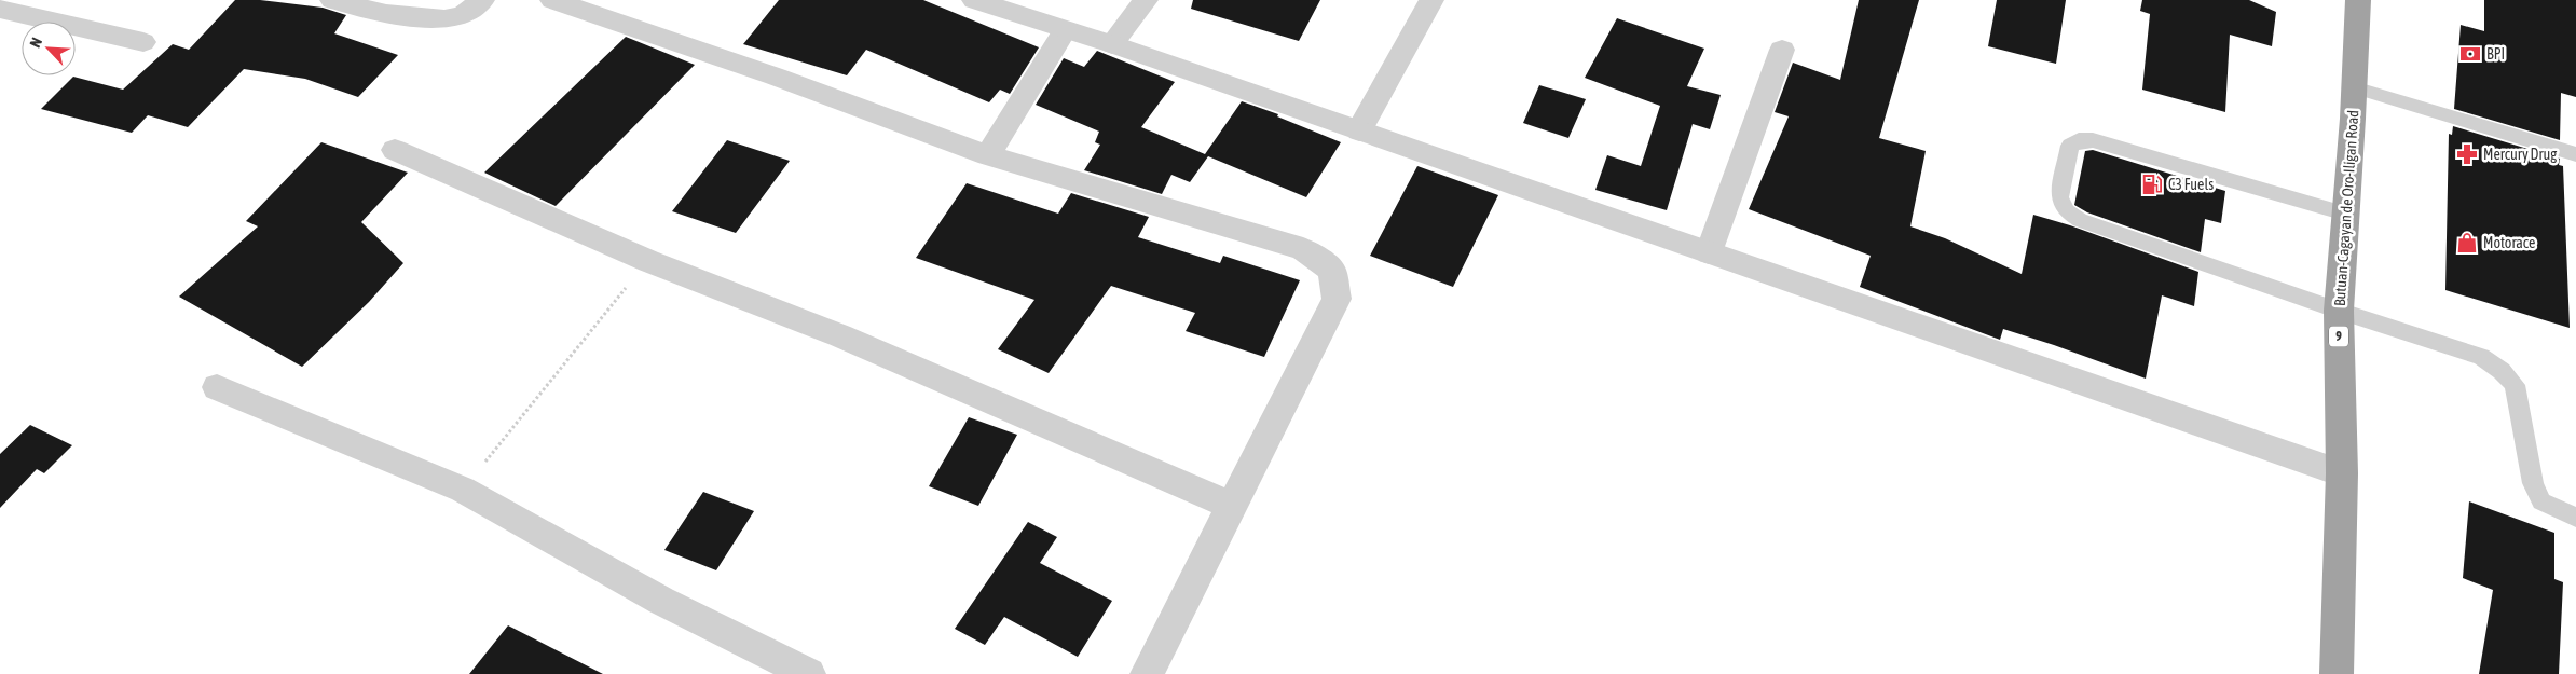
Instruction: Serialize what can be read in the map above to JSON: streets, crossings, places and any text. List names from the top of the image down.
{
  "streets": {
    "highway": ["Butuan-Cagayan de Oro-Iligan Road", "9"]
  },
  "places": {
    "bank": ["BPI"],
    "pharmacy": ["Mercury Drug"],
    "fuel station": ["C3 Fuels"],
    "shop": ["Motorace"]
  },
  "north": "top left"
}
